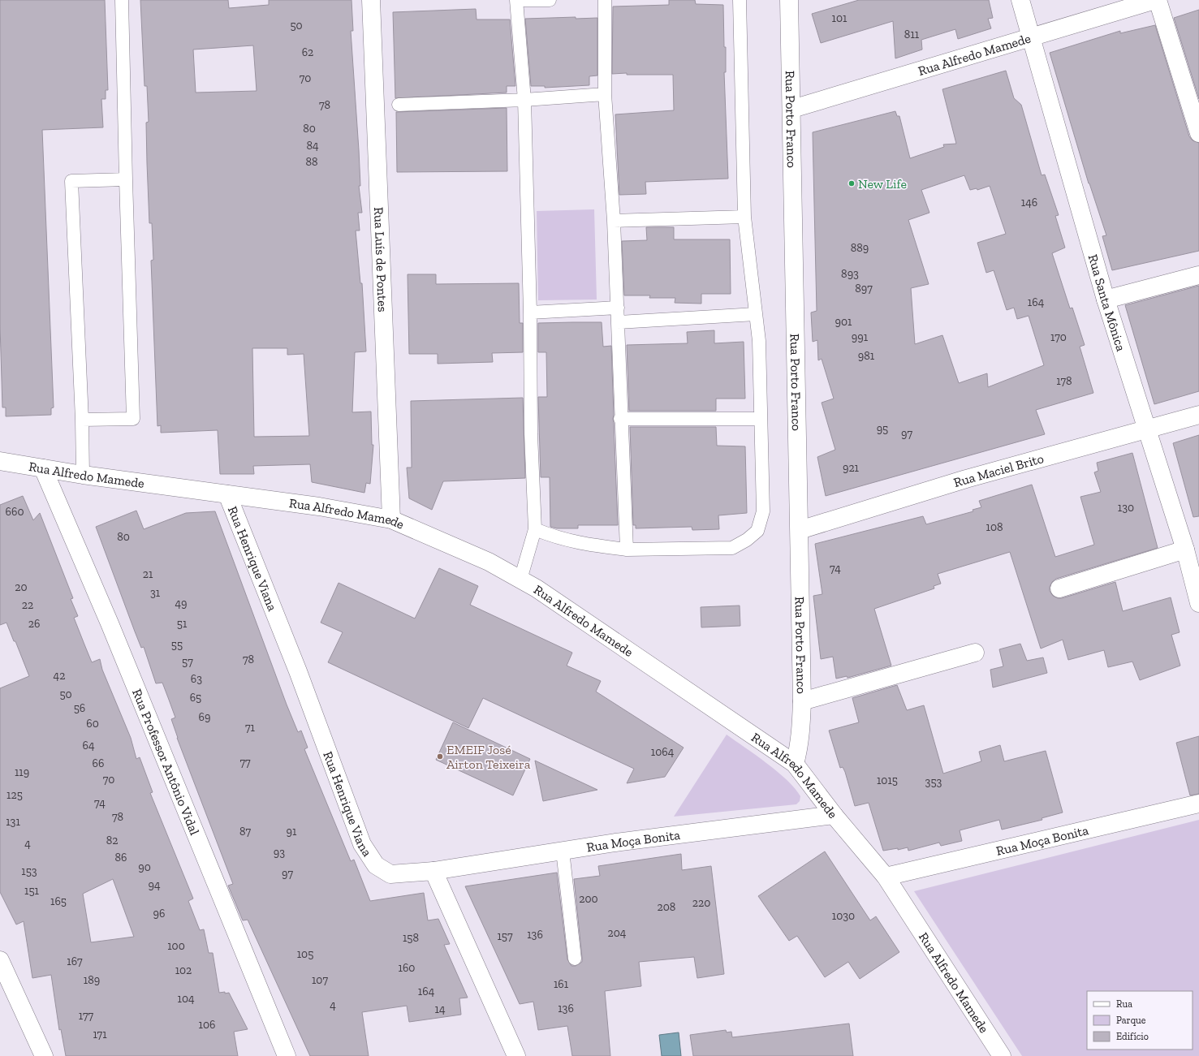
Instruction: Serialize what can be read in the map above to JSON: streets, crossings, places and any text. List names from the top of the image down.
{
  "streets": {
    "street": [
      "Rua Alfredo Mamede",
      "Rua Porto Franco",
      "Rua Luís de Pontes",
      "Rua Santa Mônica",
      "Rua Maciel Brito",
      "Rua Henrique Viana",
      "Rua Professor Antônio Vidal",
      "Rua Moça Bonita"
    ]
  },
  "crossings": [
    ["Rua Alfredo Mamede", "Rua Porto Franco"],
    ["Rua Alfredo Mamede", "Rua Luís de Pontes"],
    ["Rua Alfredo Mamede", "Rua Santa Mônica"],
    ["Rua Alfredo Mamede", "Rua Henrique Viana"],
    ["Rua Alfredo Mamede", "Rua Professor Antônio Vidal"],
    ["Rua Alfredo Mamede", "Rua Moça Bonita"],
    ["Rua Porto Franco", "Rua Maciel Brito"],
    ["Rua Santa Mônica", "Rua Maciel Brito"],
    ["Rua Henrique Viana", "Rua Moça Bonita"]
  ],
  "places": ["New Life", "EMEIF José Airton Teixeira"],
  "house_numbers": [
    "101",
    "50",
    "811",
    "62",
    "70",
    "78",
    "80",
    "84",
    "88",
    "146",
    "889",
    "893",
    "897",
    "164",
    "901",
    "991",
    "170",
    "981",
    "178",
    "95",
    "97",
    "921",
    "130",
    "660",
    "108",
    "80",
    "74",
    "21",
    "20",
    "31",
    "49",
    "22",
    "26",
    "51",
    "55",
    "78",
    "57",
    "42",
    "63",
    "50",
    "65",
    "56",
    "69",
    "60",
    "71",
    "64",
    "1064",
    "77",
    "66",
    "119",
    "70",
    "1015",
    "353",
    "125",
    "74",
    "78",
    "131",
    "87",
    "91",
    "82",
    "4",
    "93",
    "86",
    "90",
    "153",
    "97",
    "94",
    "151",
    "200",
    "165",
    "220",
    "208",
    "96",
    "1030",
    "204",
    "136",
    "157",
    "158",
    "100",
    "105",
    "167",
    "160",
    "102",
    "189",
    "107",
    "161",
    "164",
    "104",
    "4",
    "136",
    "14",
    "177",
    "106",
    "171"
  ],
  "legend": ["Rua", "Parque", "Edifício"]
}
